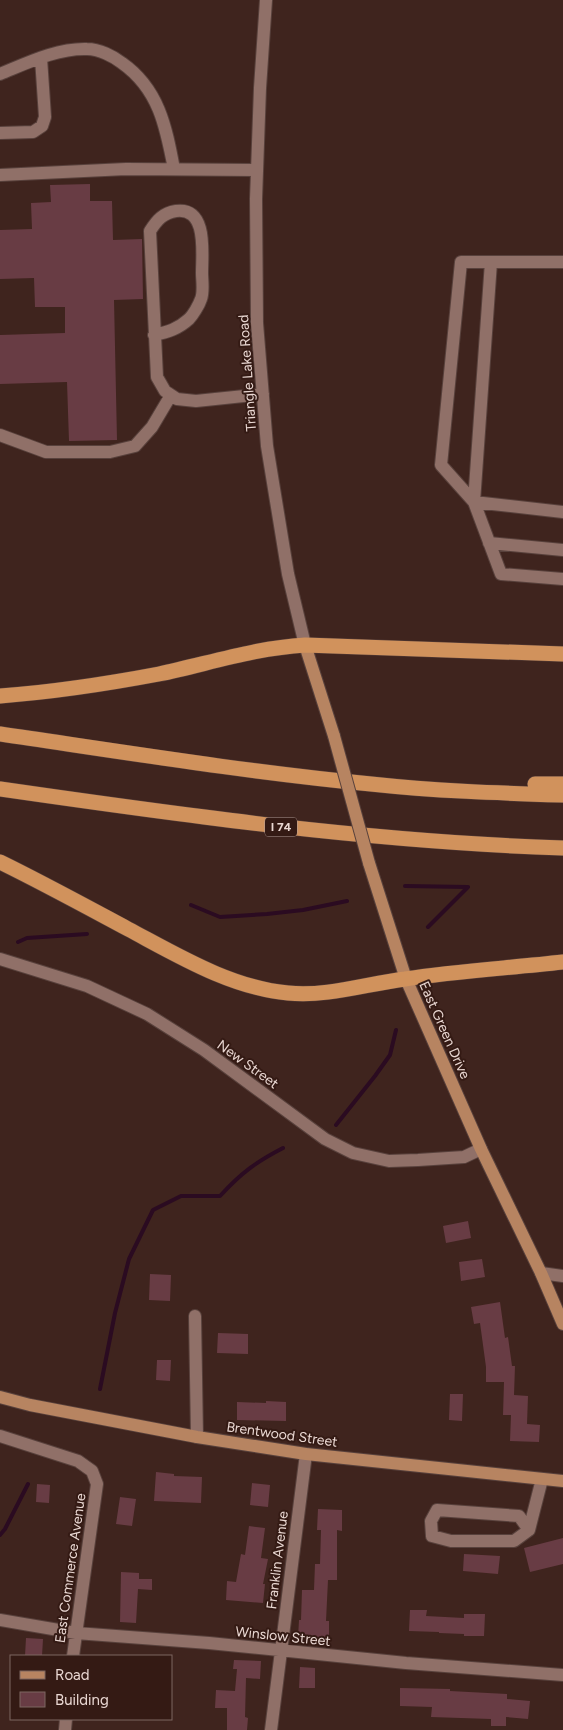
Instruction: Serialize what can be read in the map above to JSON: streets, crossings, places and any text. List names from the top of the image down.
{
  "streets": {
    "highway": ["I 74"],
    "main road": ["Triangle Lake Road", "East Green Drive", "Brentwood Street"],
    "street": [
      "New Street",
      "Franklin Avenue",
      "East Commerce Avenue",
      "Winslow Street"
    ]
  },
  "crossings": [
    ["Triangle Lake Road", "East Green Drive"],
    ["East Green Drive", "New Street"],
    ["Brentwood Street", "Franklin Avenue"],
    ["Franklin Avenue", "Winslow Street"],
    ["East Commerce Avenue", "Winslow Street"]
  ],
  "legend": ["Road", "Building"]
}
